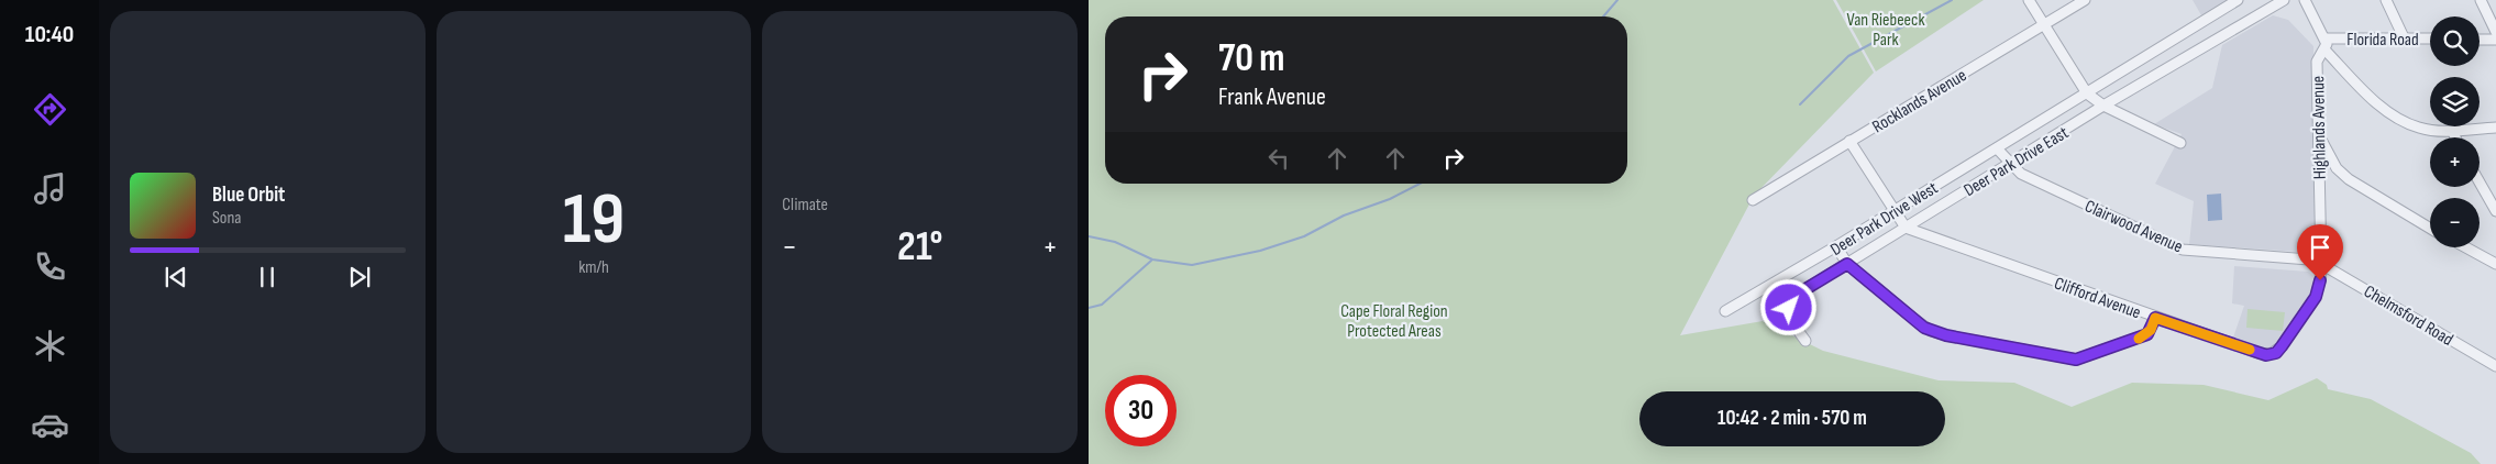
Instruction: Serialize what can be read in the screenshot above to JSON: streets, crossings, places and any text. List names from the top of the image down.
{
  "streets": {
    "street": [
      "Florida Road",
      "Rocklands Avenue",
      "Highlands Avenue",
      "Deer Park Drive East",
      "Deer Park Drive West",
      "Clairwood Avenue",
      "Clifford Avenue",
      "Chelmsford Road"
    ]
  },
  "crossings": [
    ["Florida Road", "Highlands Avenue"],
    ["Highlands Avenue", "Clairwood Avenue"],
    ["Highlands Avenue", "Clifford Avenue"],
    ["Highlands Avenue", "Chelmsford Road"],
    ["Deer Park Drive East", "Clairwood Avenue"],
    ["Deer Park Drive East", "Clifford Avenue"],
    ["Deer Park Drive West", "Clairwood Avenue"],
    ["Clairwood Avenue", "Clifford Avenue"],
    ["Clairwood Avenue", "Chelmsford Road"],
    ["Clifford Avenue", "Chelmsford Road"]
  ],
  "parks": ["Van Riebeeck Park", "Cape Floral Region Protected Areas"],
  "page": {
    "tabs": "10:40",
    "tile": [
      ["19", "km/h"],
      "Climate"
    ],
    "map_buttons": ["+", "−"],
    "turn": ["70 m", "Frank Avenue"],
    "song": ["Blue Orbit", "Sona"],
    "heat": ["−", "21°", "+"],
    "limit": "30",
    "trip": "10:42 · 2 min · 570 m"
  }
}
